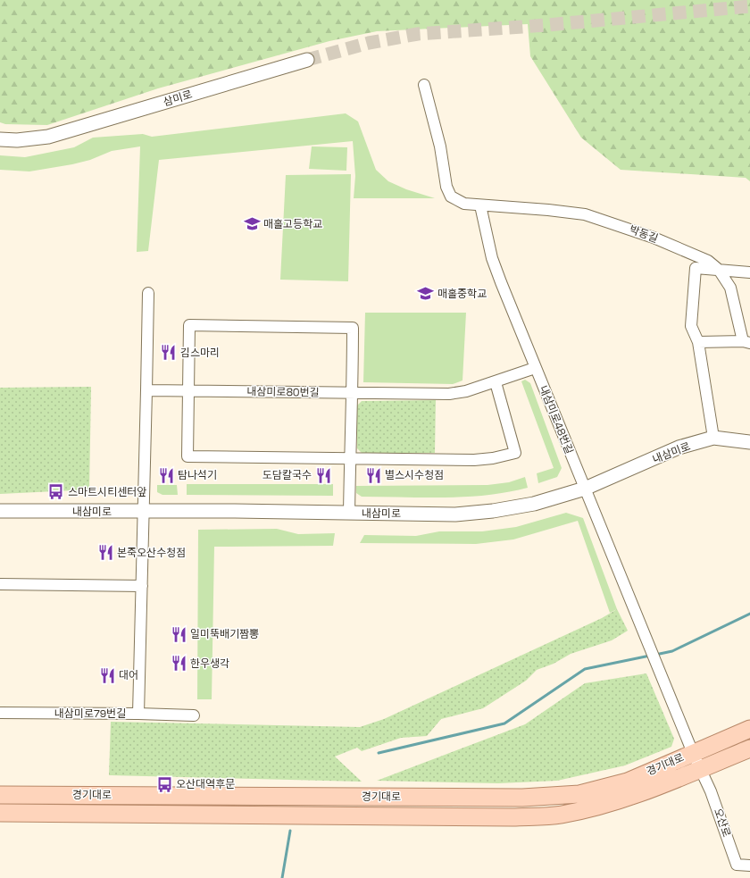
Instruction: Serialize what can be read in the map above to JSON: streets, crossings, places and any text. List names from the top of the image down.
{
  "streets": {
    "main road": ["경기대로"],
    "street": [
      "삼미로",
      "박동길",
      "내삼미로80번길",
      "내삼미로48번길",
      "내삼미로",
      "내삼미로79번길",
      "오산로"
    ]
  },
  "crossings": [
    ["박동길", "내삼미로48번길"],
    ["내삼미로80번길", "내삼미로48번길"],
    ["내삼미로48번길", "내삼미로"],
    ["내삼미로48번길", "경기대로"],
    ["내삼미로48번길", "오산로"],
    ["내삼미로", "내삼미로79번길"],
    ["경기대로", "오산로"]
  ],
  "places": {
    "school or university": ["매홀고등학교", "매홀중학교"],
    "restaurant": [
      "김스마리",
      "탐나석기",
      "도담칼국수",
      "별스시수청점",
      "본죽오산수청점",
      "일미뚝배기짬뽕",
      "한우생각",
      "대어"
    ],
    "bus stop": ["스마트시티센터앞", "오산대역후문"]
  }
}
